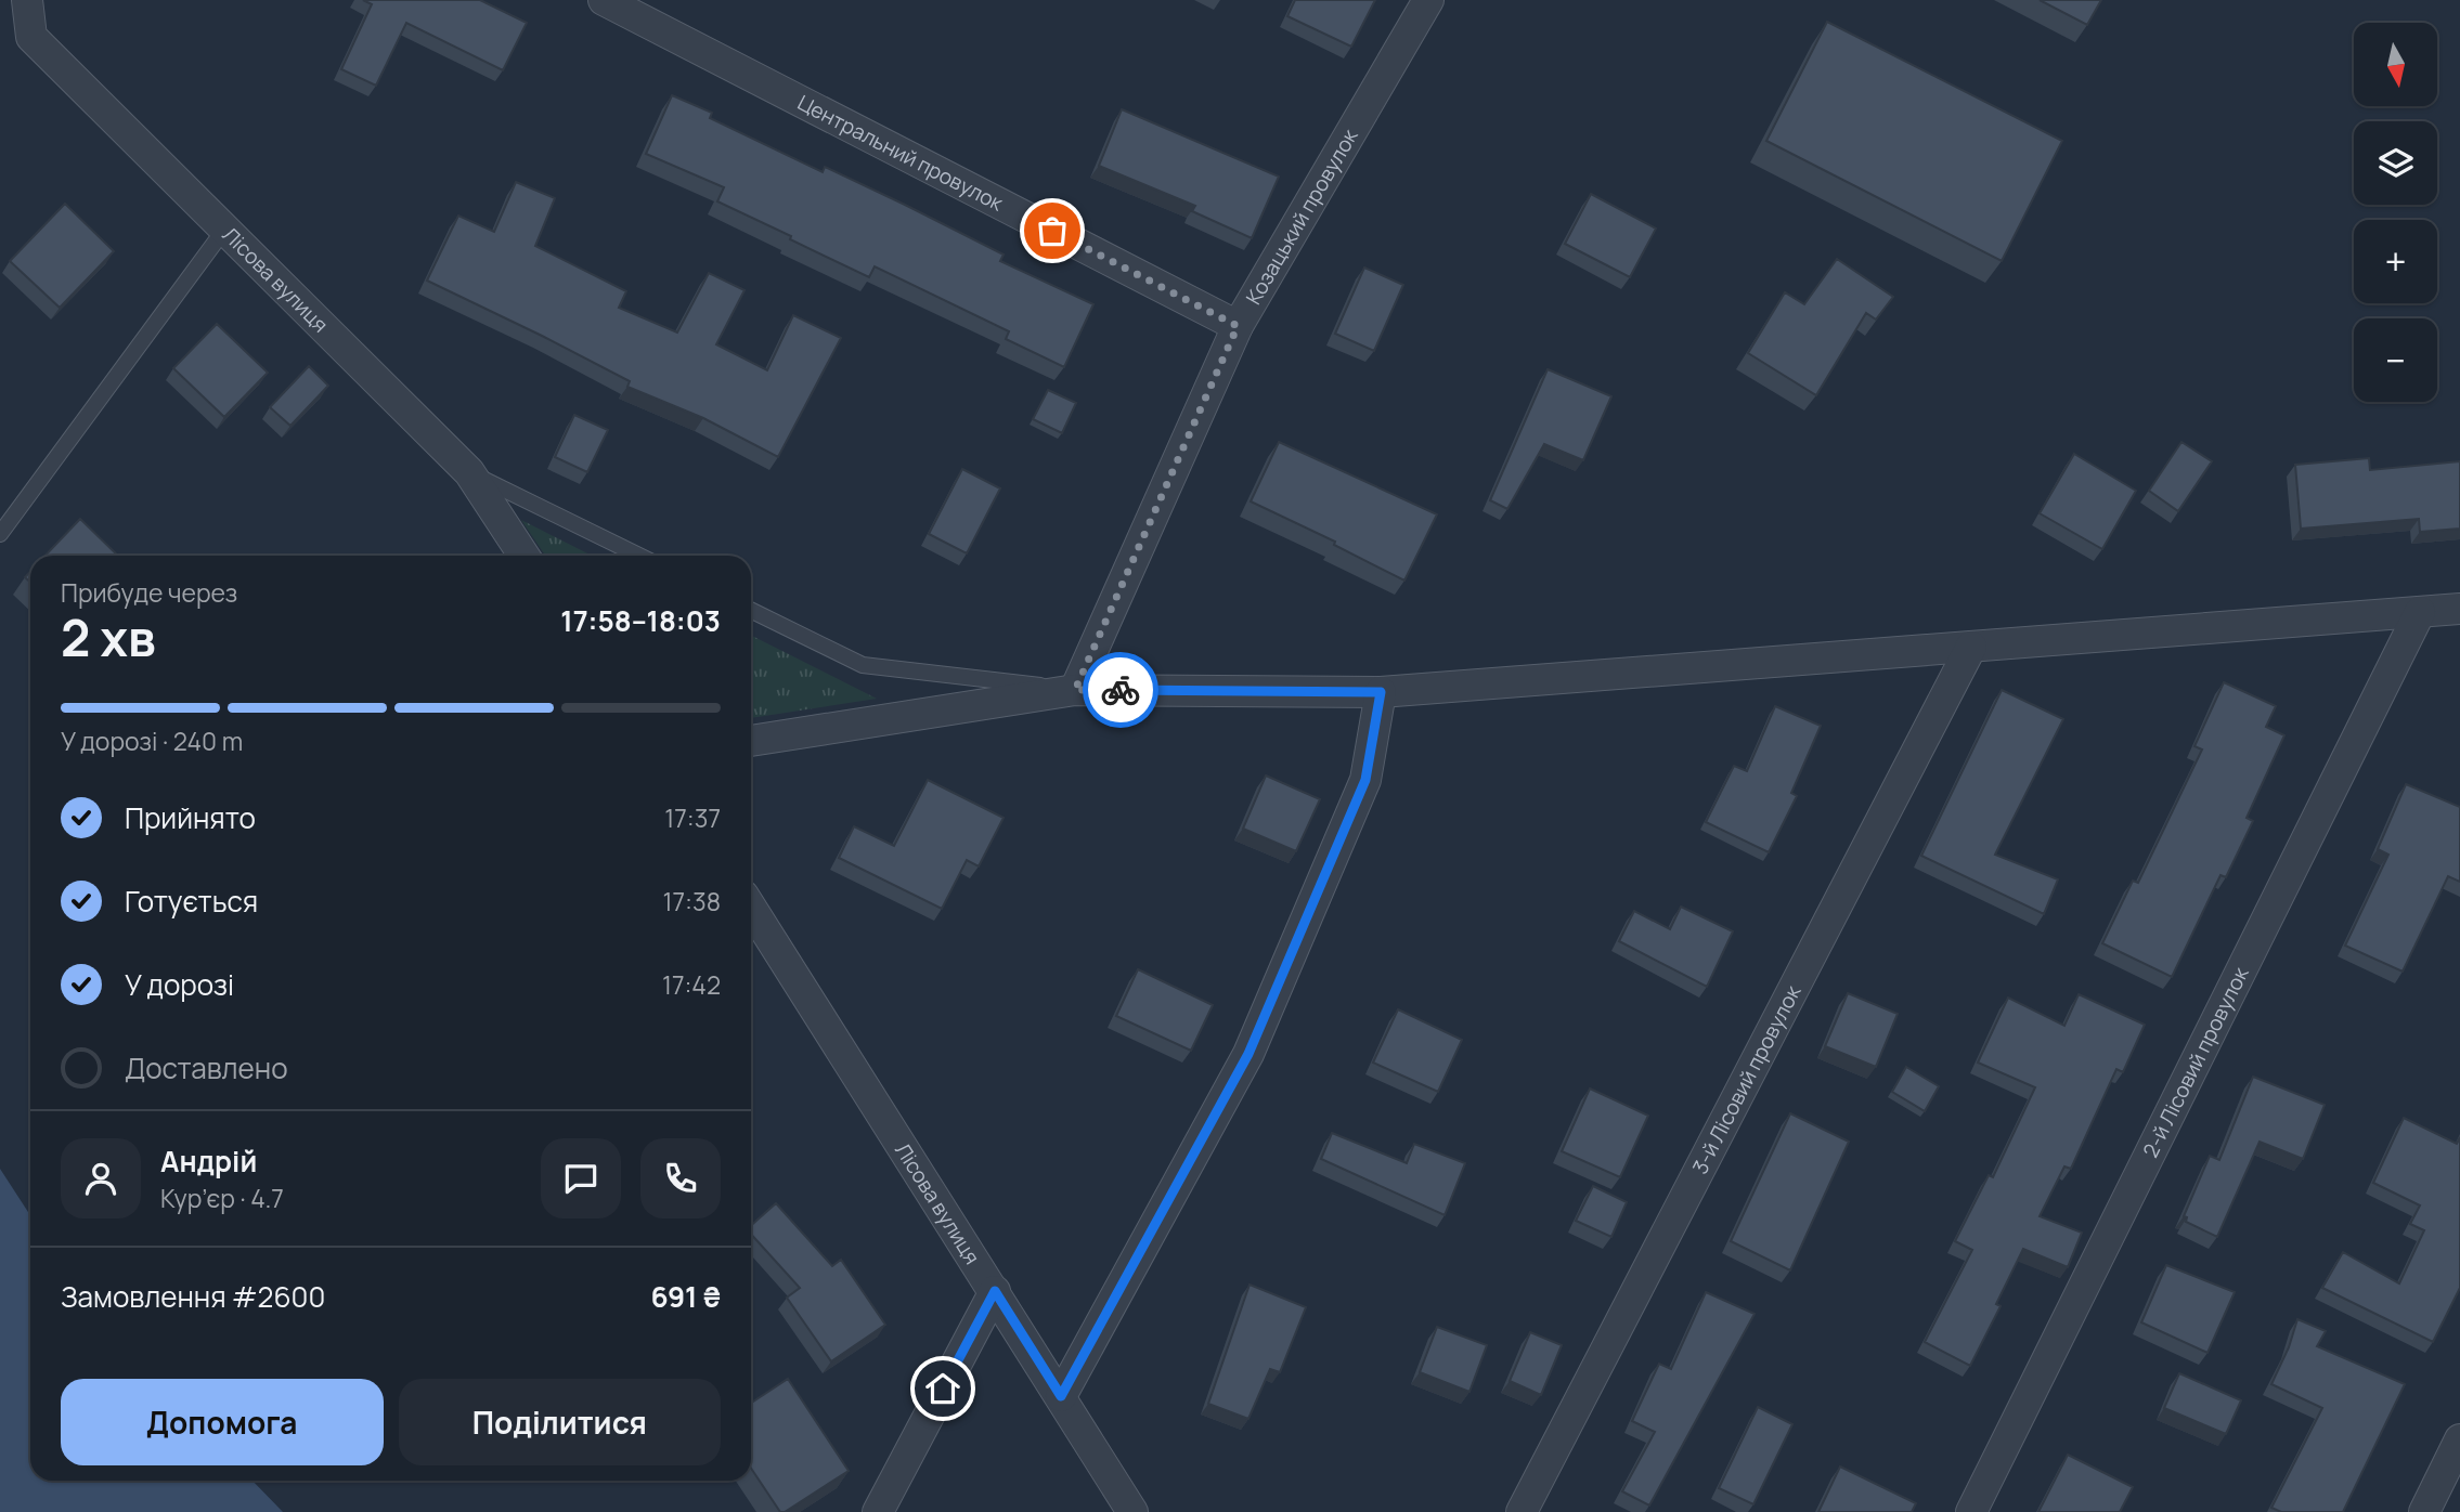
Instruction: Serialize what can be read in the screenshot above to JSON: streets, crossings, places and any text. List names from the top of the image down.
{
  "streets": {
    "street": [
      "Центральний провулок",
      "Козацький провулок",
      "Лісова вулиця",
      "2-й Лісовий провулок",
      "3-й Лісовий провулок"
    ]
  },
  "crossings": [
    ["Центральний провулок", "Козацький провулок"]
  ],
  "north": "bottom",
  "page": {
    "map_buttons": ["+", "−"],
    "heading": ["2 хв", "Прибуде через", "17:58–18:03"],
    "panel": [
      "Андрій",
      "Кур’єр · 4.7",
      "Замовлення #2600",
      "691 ₴"
    ],
    "bar": "У дорозі · 240 m",
    "list": [
      ["Прийнято", "17:37"],
      ["Готується", "17:38"],
      ["У дорозі", "17:42"],
      "Доставлено"
    ],
    "buttons": ["Допомога", "Поділитися"]
  }
}
